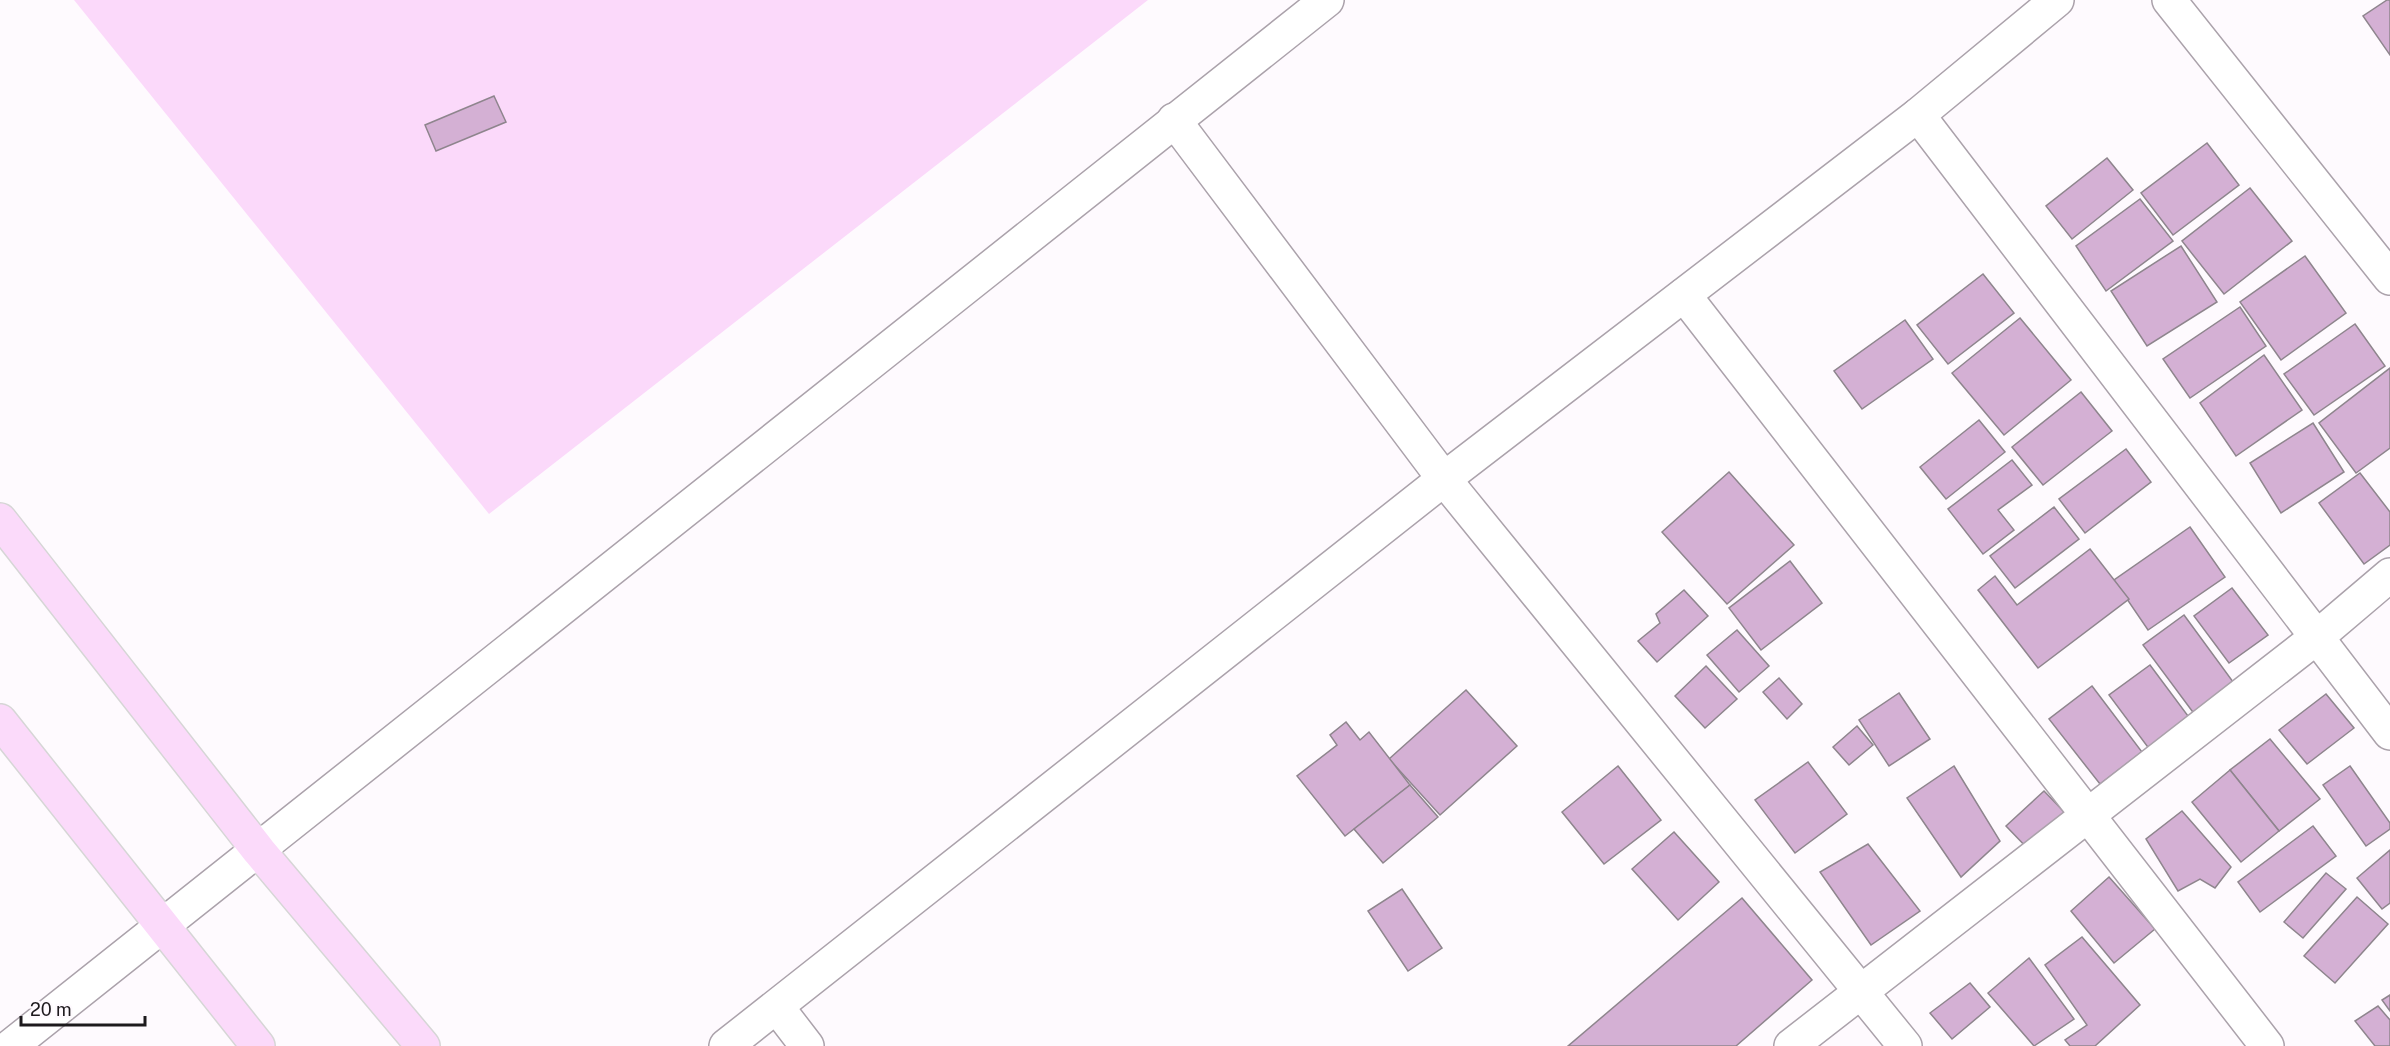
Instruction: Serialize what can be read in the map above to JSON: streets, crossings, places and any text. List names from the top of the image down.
{
  "scale_bar": "20 m"
}
